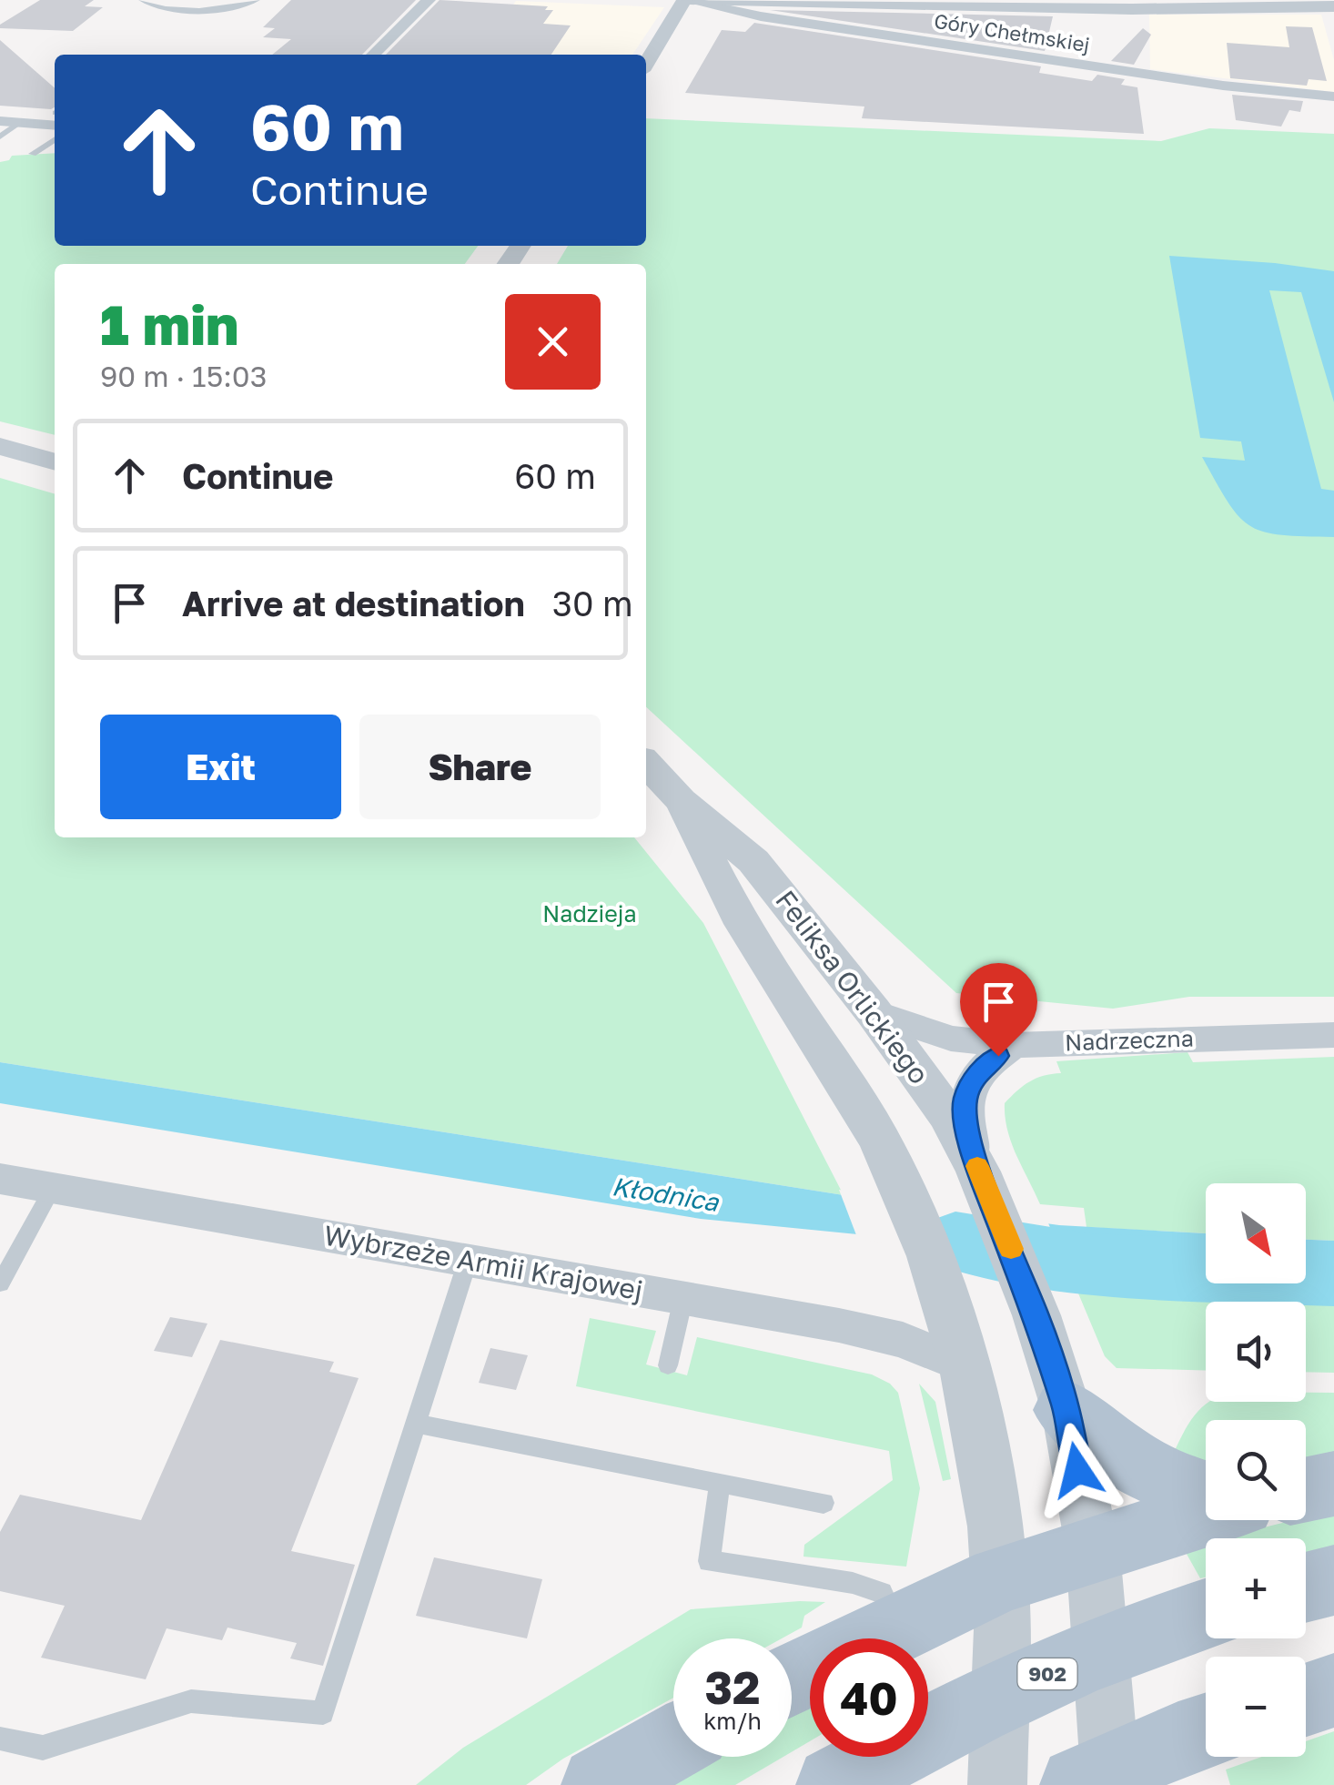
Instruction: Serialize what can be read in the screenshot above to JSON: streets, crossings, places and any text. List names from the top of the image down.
{
  "streets": {
    "main road": ["902"],
    "street": [
      "Góry Chełmskiej",
      "Feliksa Orlickiego",
      "Nadrzeczna",
      "Wybrzeże Armii Krajowej"
    ]
  },
  "crossings": [
    ["Feliksa Orlickiego", "Nadrzeczna"],
    ["Feliksa Orlickiego", "Wybrzeże Armii Krajowej"]
  ],
  "water": ["Kłodnica"],
  "parks": ["Nadzieja"],
  "north": "bottom right",
  "page": {
    "turn": ["60 m", "Continue"],
    "heading": ["1 min", "90 m · 15:03"],
    "list": [
      {
        "name": "Continue",
        "value": "60 m"
      },
      {
        "name": "Arrive at destination",
        "value": "30 m"
      }
    ],
    "buttons": ["Exit", "Share"],
    "map_buttons": ["+", "−"],
    "speed": "32 km/h",
    "limit": "40"
  }
}
